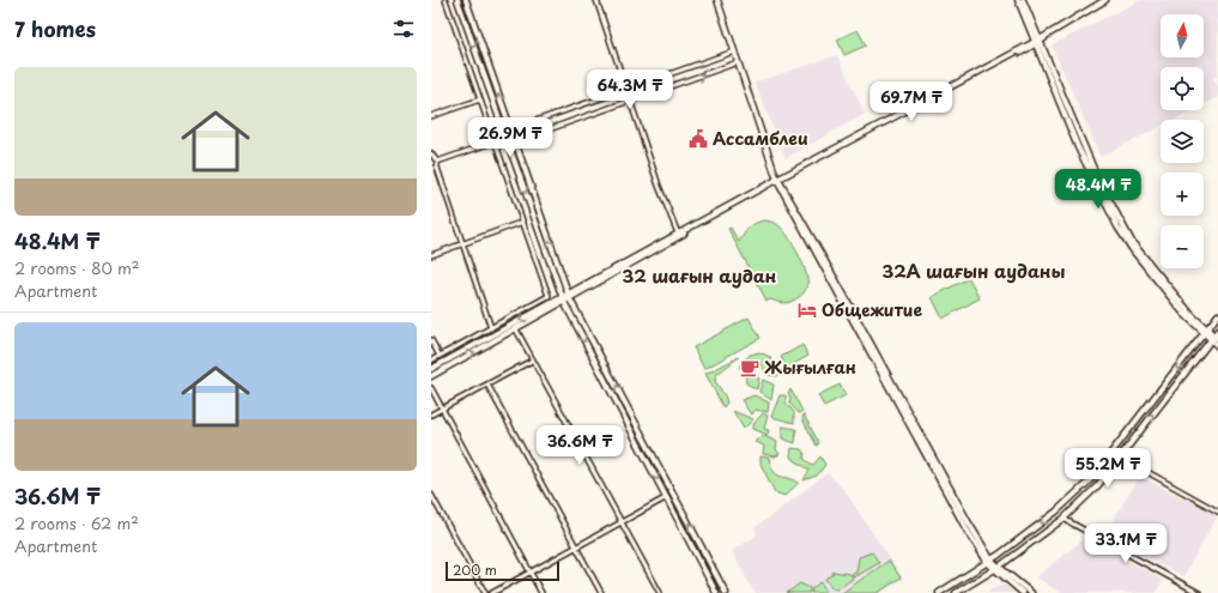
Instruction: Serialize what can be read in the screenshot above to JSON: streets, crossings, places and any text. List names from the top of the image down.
{
  "districts": ["32А шағын ауданы", "32 шағын аудан"],
  "places": {
    "public building": ["Ассамблеи"],
    "hotel": ["Общежитие"],
    "cafe": ["Жығылған"]
  },
  "scale_bar": "200 m",
  "north": "top",
  "page": {
    "heading": "7 homes",
    "map_buttons": ["+", "−"],
    "list": [
      {
        "name": "48.4M ₸",
        "note": "2 rooms · 80 m² · Apartment"
      },
      {
        "name": "36.6M ₸",
        "note": "2 rooms · 62 m² · Apartment"
      }
    ],
    "price": [
      "64.3M ₸",
      "69.7M ₸",
      "26.9M ₸",
      "48.4M ₸",
      "36.6M ₸",
      "55.2M ₸",
      "33.1M ₸"
    ],
    "scale": "200 m"
  }
}
